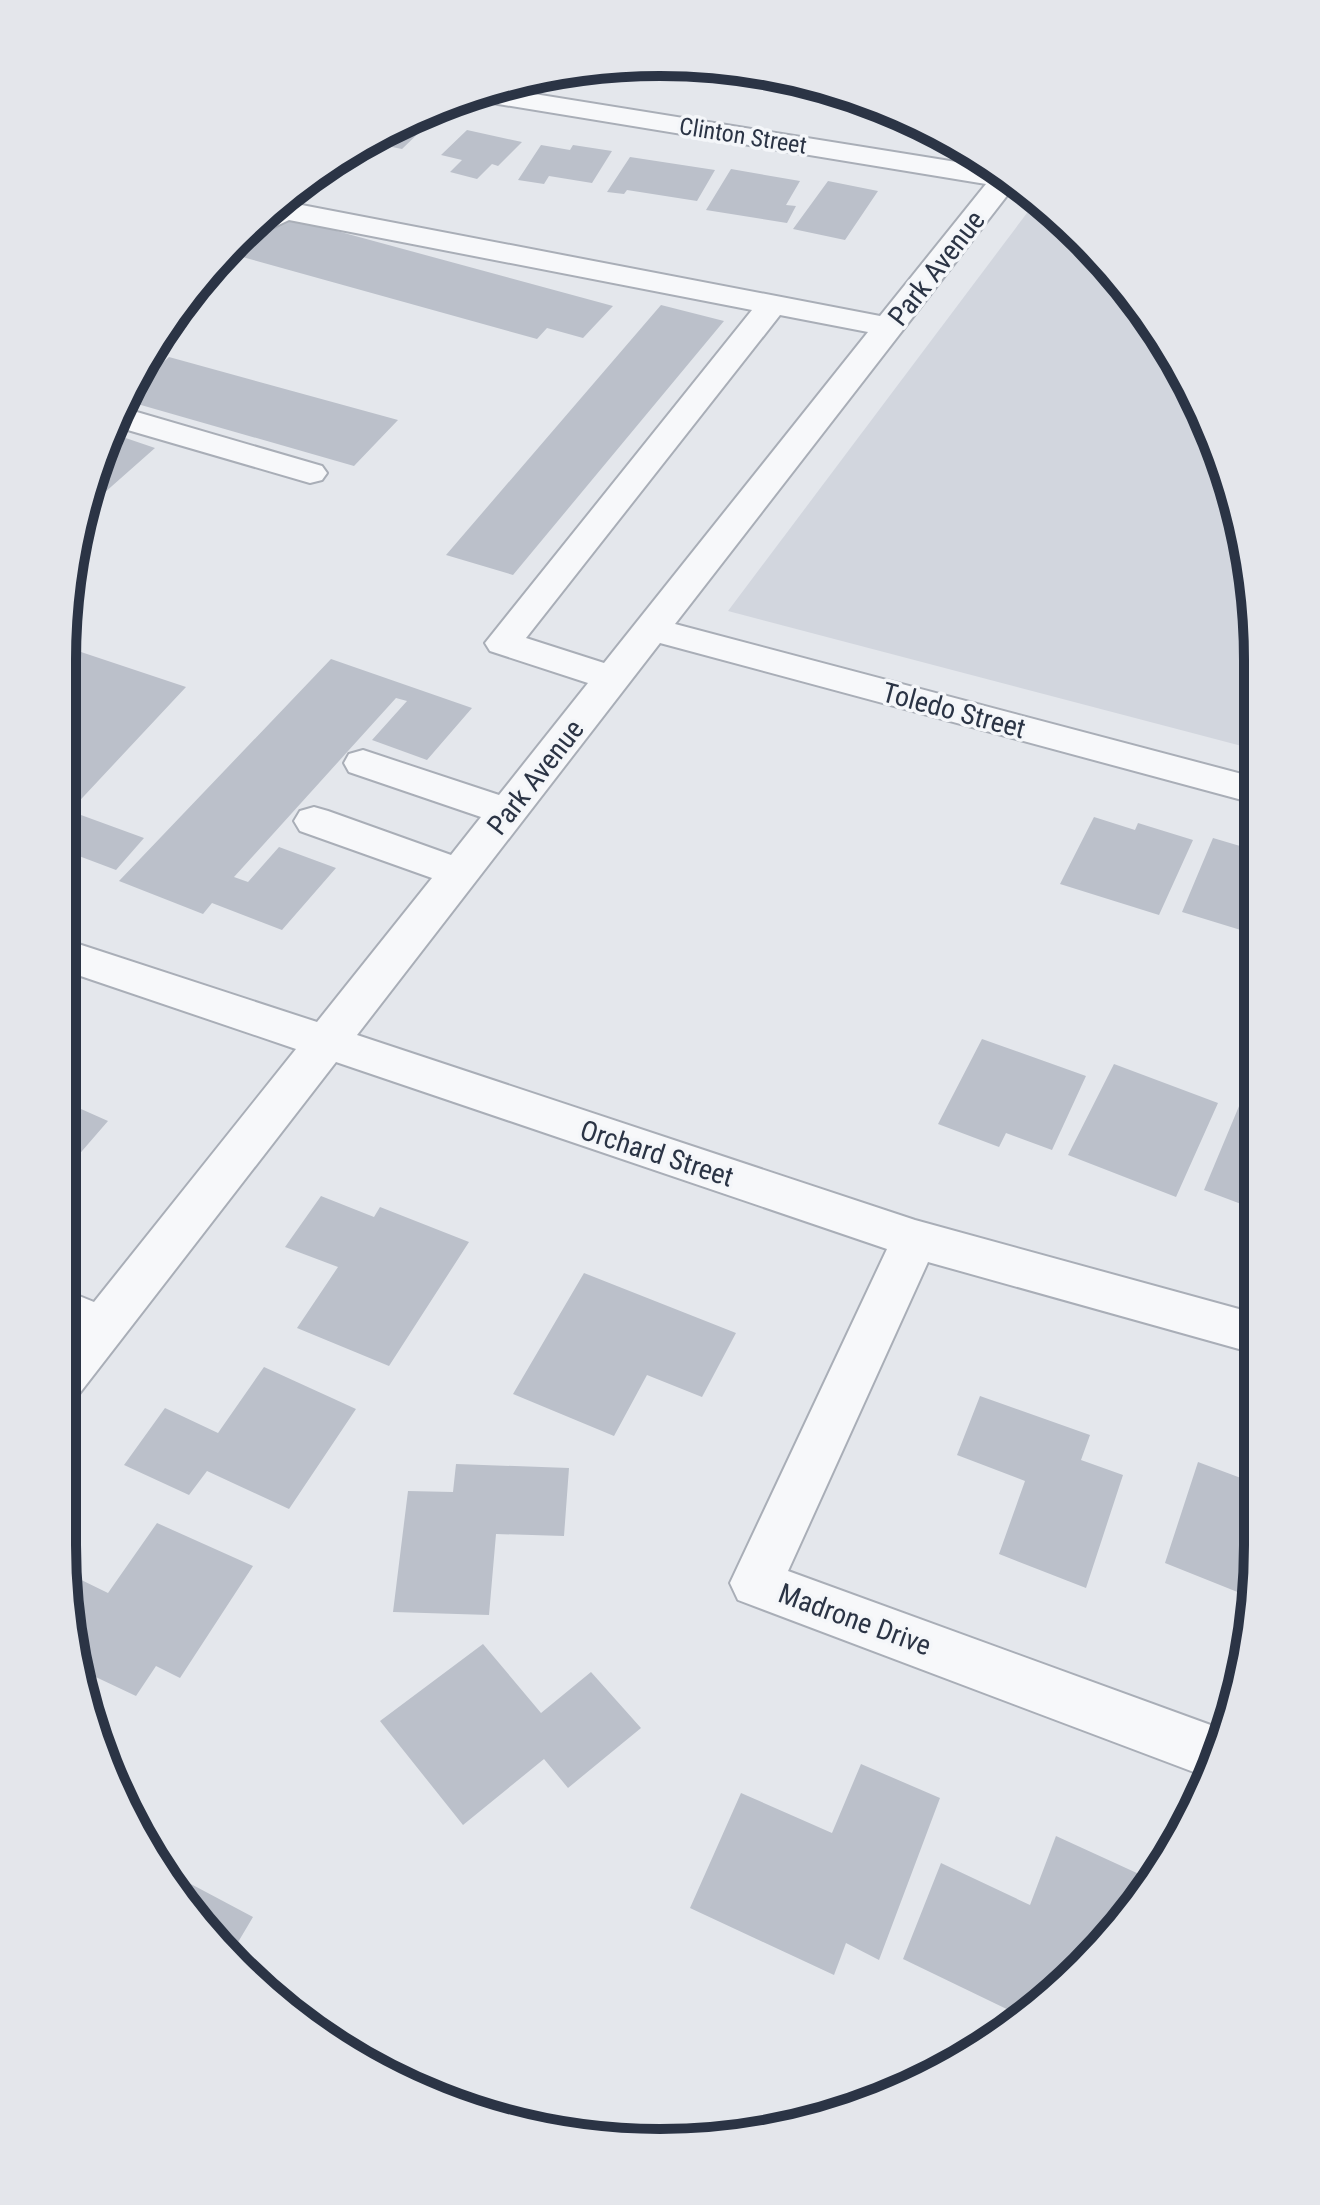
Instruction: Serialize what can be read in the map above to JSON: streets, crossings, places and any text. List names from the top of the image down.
{
  "streets": {
    "street": [
      "Clinton Street",
      "Park Avenue",
      "Toledo Street",
      "Orchard Street",
      "Madrone Drive"
    ]
  },
  "crossings": [
    ["Park Avenue", "Toledo Street"],
    ["Park Avenue", "Orchard Street"],
    ["Orchard Street", "Madrone Drive"]
  ]
}
